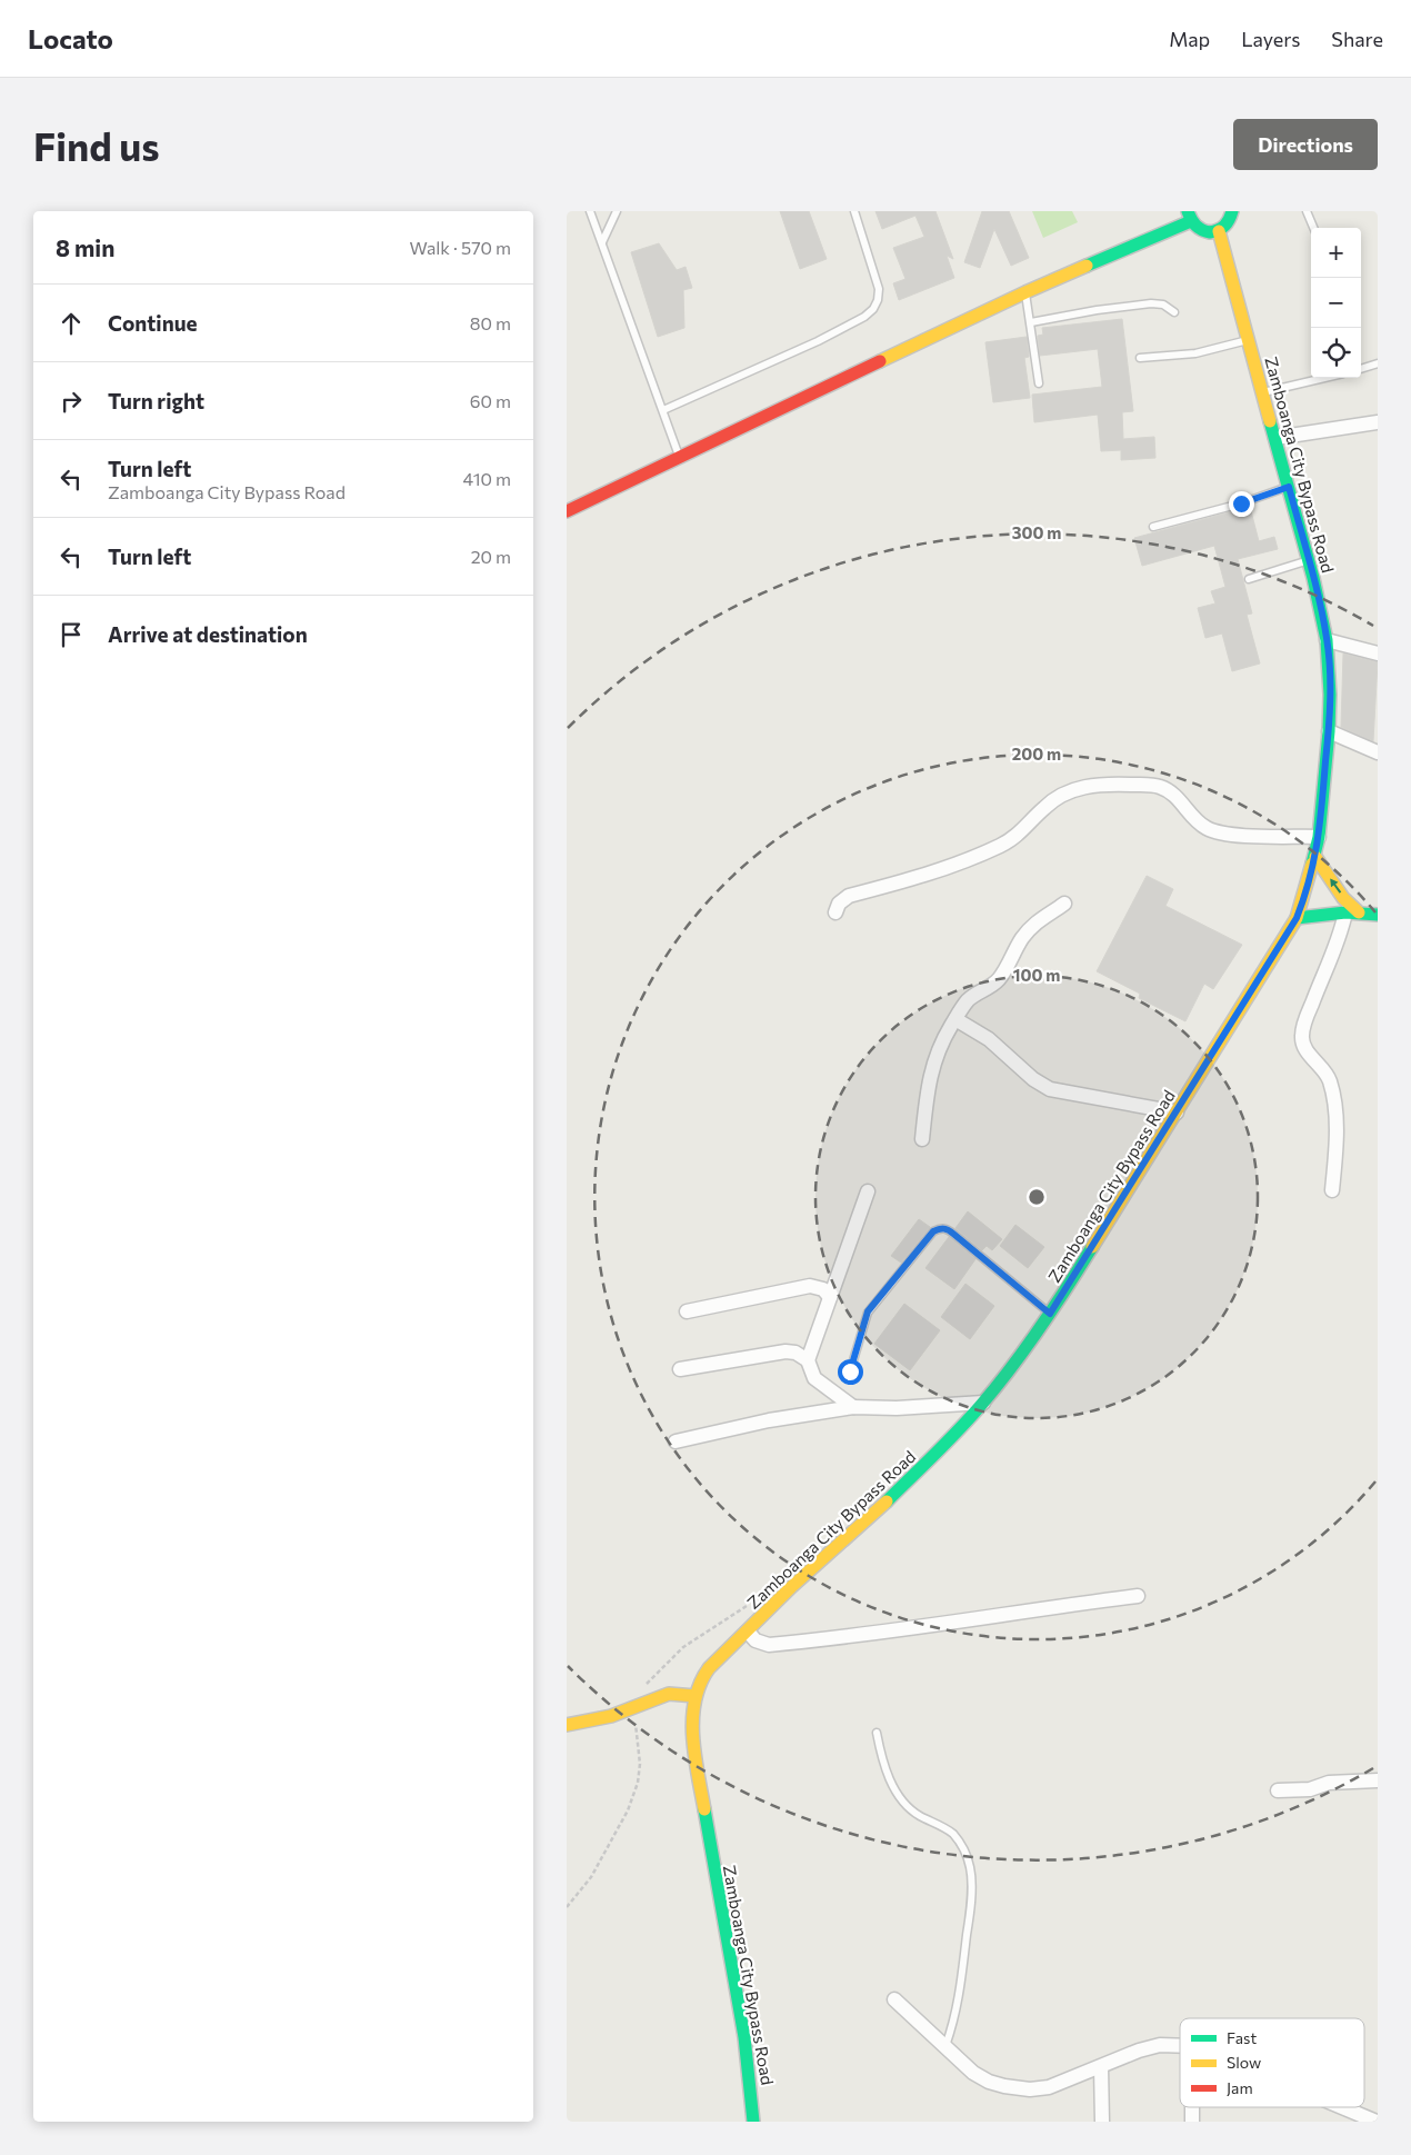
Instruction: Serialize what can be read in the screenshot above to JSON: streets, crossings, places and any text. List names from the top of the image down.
{
  "streets": {
    "main road": ["Zamboanga City Bypass Road"]
  },
  "legend": ["Fast", "Slow", "Jam"],
  "page": {
    "header": "Locato",
    "nav": ["Map", "Layers", "Share"],
    "buttons": "Directions",
    "title": "Find us",
    "heading": ["8 min", "Walk · 570 m"],
    "map_buttons": ["+", "−"],
    "list": [
      ["Continue", "80 m"],
      ["Turn right", "60 m"],
      ["Turn left", "Zamboanga City Bypass Road", "410 m"],
      ["Turn left", "20 m"],
      "Arrive at destination"
    ]
  },
  "rings": ["300 m", "200 m", "100 m"]
}
